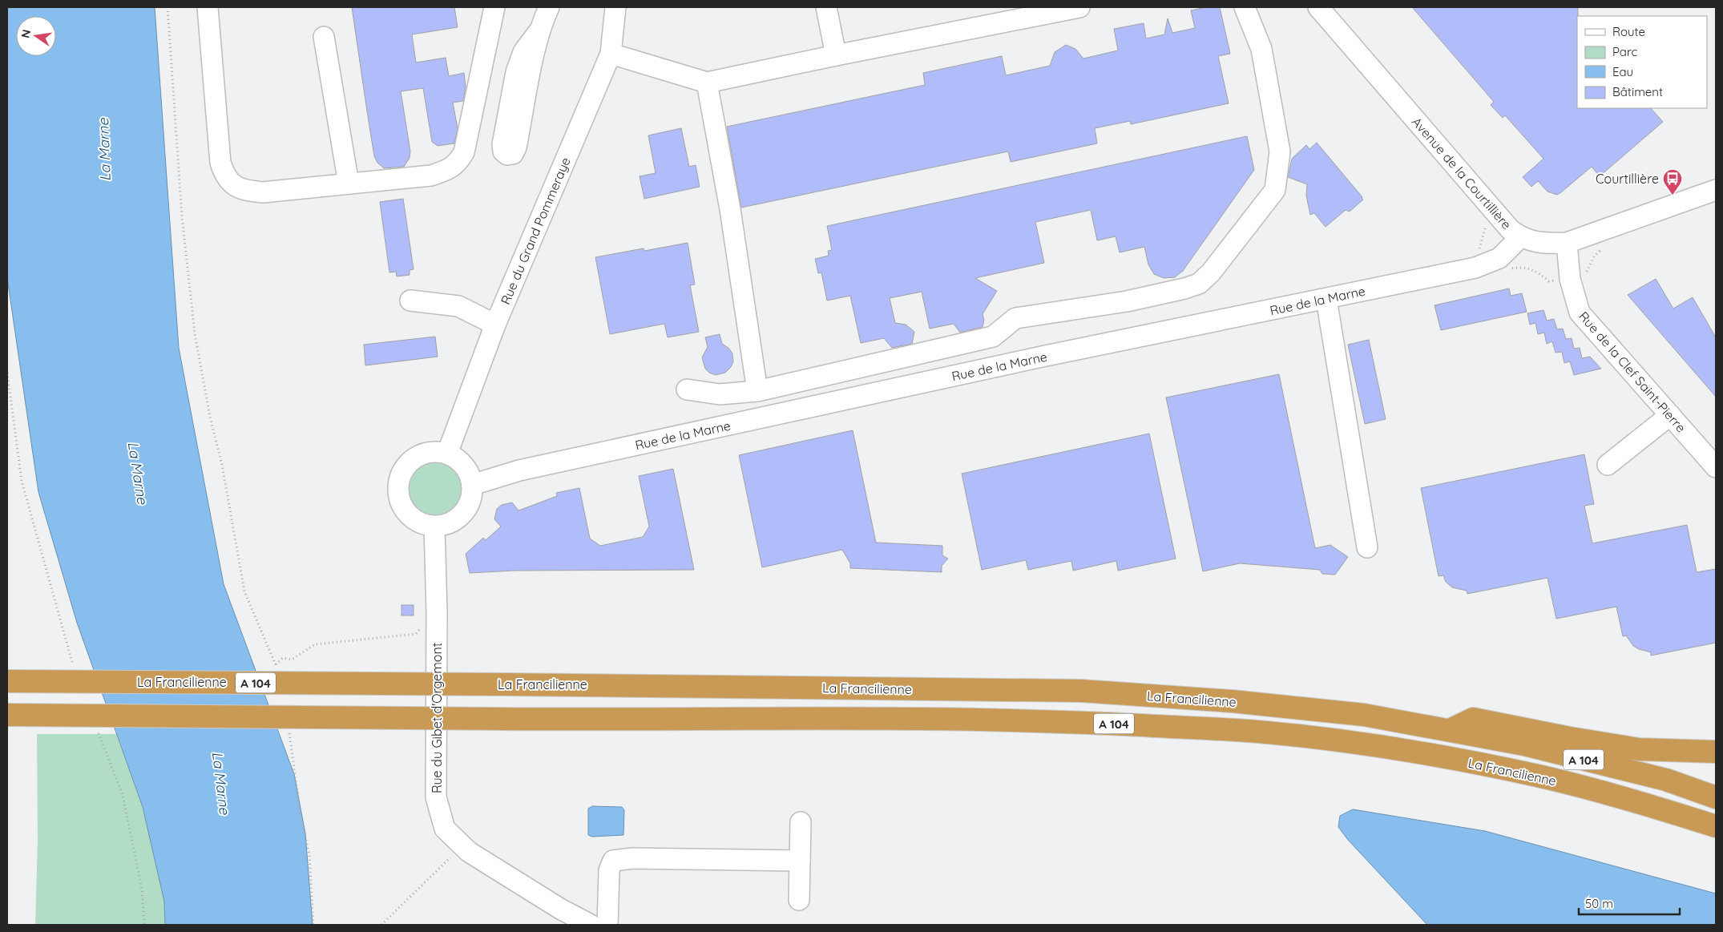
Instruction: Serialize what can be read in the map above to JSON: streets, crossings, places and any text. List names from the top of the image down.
{
  "streets": {
    "highway": ["La Francilienne", "A 104"],
    "street": [
      "Avenue de la Courtillière",
      "Rue du Grand Pommeraye",
      "Rue de la Marne",
      "Rue de la Clef Saint-Pierre",
      "Rue du Gibet d'Orgemont"
    ]
  },
  "crossings": [
    ["Avenue de la Courtillière", "Rue de la Marne"],
    ["Avenue de la Courtillière", "Rue de la Clef Saint-Pierre"],
    ["Rue du Grand Pommeraye", "Rue de la Marne"],
    ["Rue du Grand Pommeraye", "Rue du Gibet d'Orgemont"],
    ["Rue de la Marne", "Rue du Gibet d'Orgemont"]
  ],
  "water": ["La Marne"],
  "places": {
    "bus stop": ["Courtillière"]
  },
  "legend": [
    "Route",
    "Parc",
    "Eau",
    "Bâtiment"
  ],
  "scale_bar": "50 m",
  "north": "left"
}
